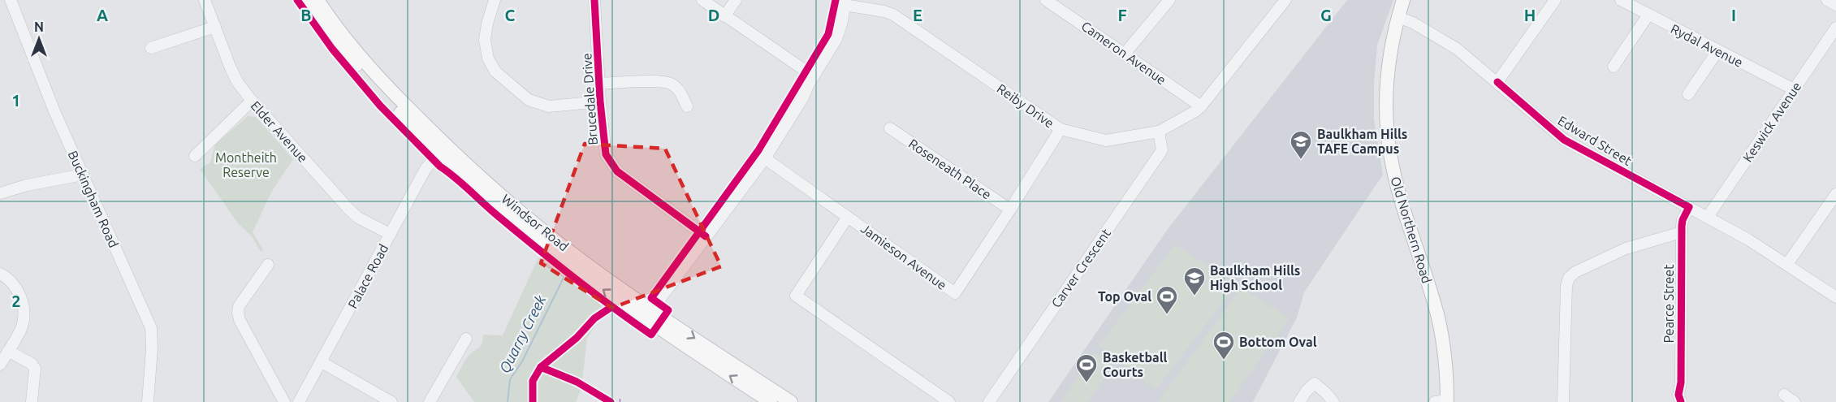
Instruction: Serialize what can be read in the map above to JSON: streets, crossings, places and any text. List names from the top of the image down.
{
  "streets": {
    "main road": ["Windsor Road", "Old Northern Road"],
    "street": [
      "Rydal Avenue",
      "Cameron Avenue",
      "Brucedale Drive",
      "Reiby Drive",
      "Keswick Avenue",
      "Elder Avenue",
      "Edward Street",
      "Roseneath Place",
      "Buckingham Road",
      "Jamieson Avenue",
      "Carver Crescent",
      "Palace Road",
      "Pearce Street"
    ]
  },
  "crossings": [
    ["Rydal Avenue", "Keswick Avenue"],
    ["Cameron Avenue", "Reiby Drive"],
    ["Reiby Drive", "Jamieson Avenue"],
    ["Reiby Drive", "Carver Crescent"],
    ["Keswick Avenue", "Edward Street"],
    ["Elder Avenue", "Palace Road"],
    ["Edward Street", "Old Northern Road"],
    ["Edward Street", "Pearce Street"],
    ["Roseneath Place", "Jamieson Avenue"],
    ["Windsor Road", "Palace Road"]
  ],
  "water": ["Quarry Creek"],
  "parks": ["Montheith Reserve"],
  "places": {
    "school or university": ["Baulkham Hills TAFE Campus", "Baulkham Hills High School"],
    "sports": ["Top Oval", "Bottom Oval", "Basketball Courts"]
  },
  "north": "top",
  "grid": {
    "columns": [
      "A",
      "B",
      "C",
      "D",
      "E",
      "F",
      "G",
      "H",
      "I"
    ],
    "rows": ["1", "2"]
  }
}
